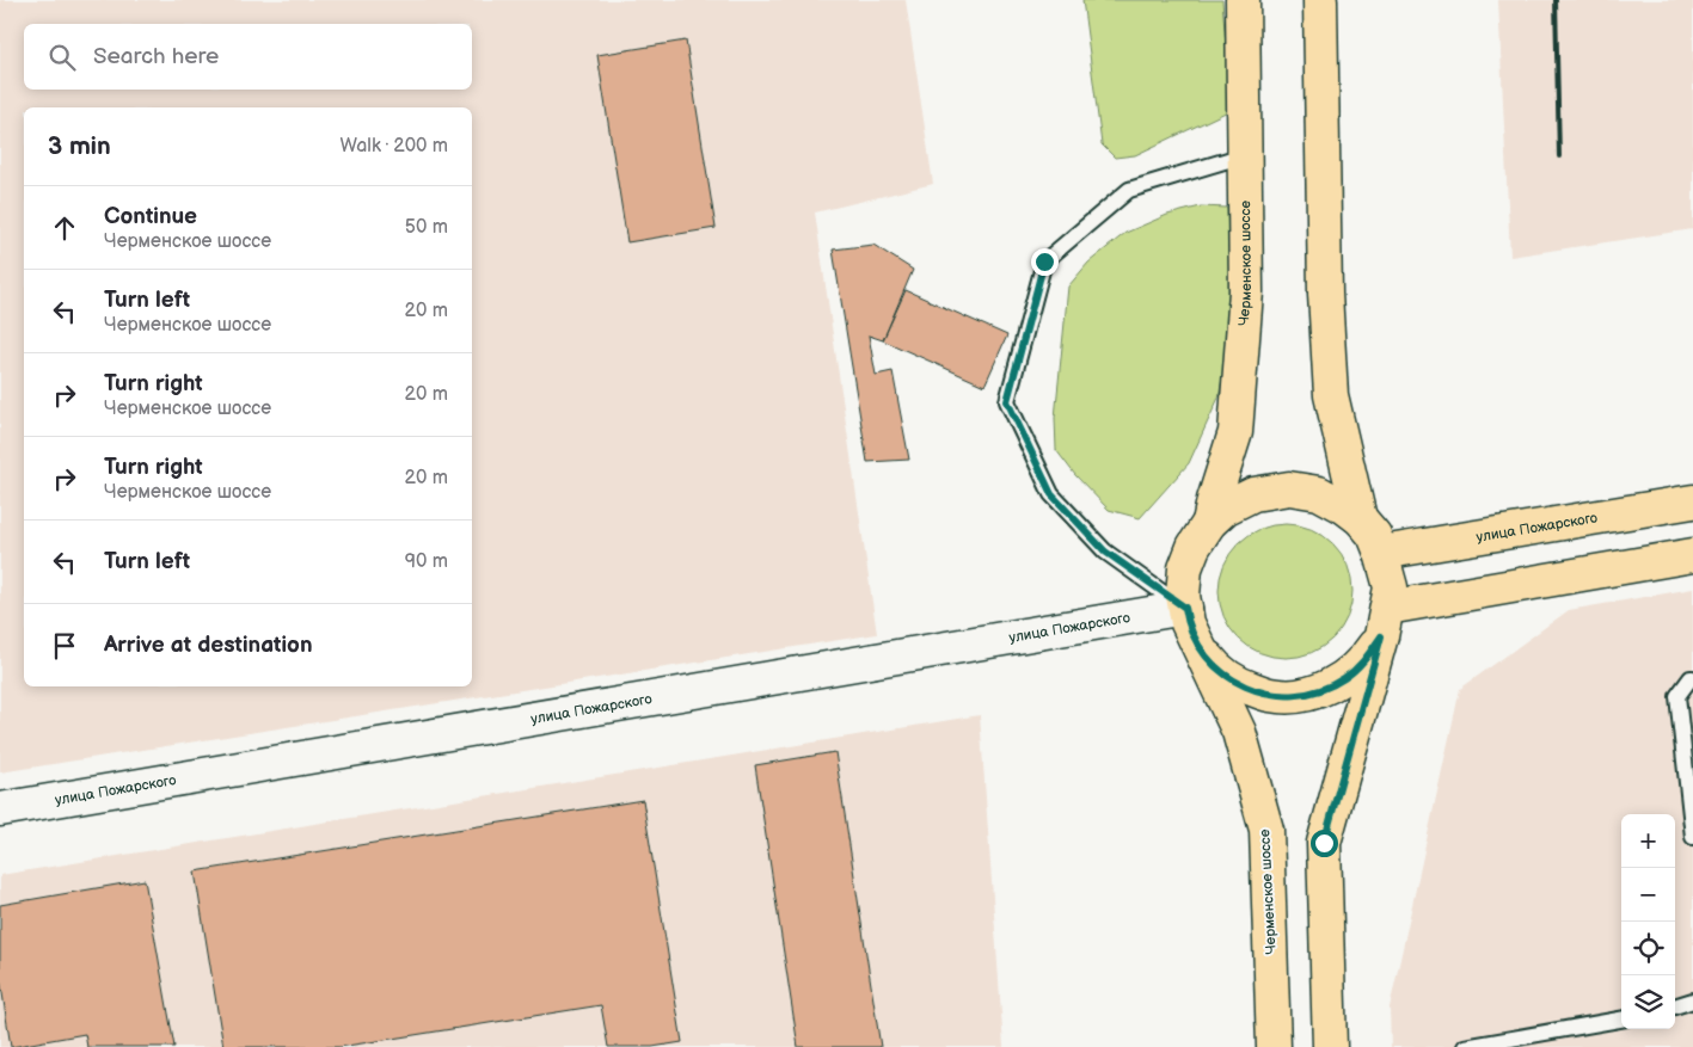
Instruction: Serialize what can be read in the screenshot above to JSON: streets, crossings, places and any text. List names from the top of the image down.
{
  "streets": {
    "main road": ["Черменское шоссе", "улица Пожарского"]
  },
  "crossings": [
    ["Черменское шоссе", "улица Пожарского"]
  ],
  "page": {
    "search": "Search here",
    "heading": ["3 min", "Walk · 200 m"],
    "list": [
      ["Continue", "Черменское шоссе", "50 m"],
      ["Turn left", "Черменское шоссе", "20 m"],
      ["Turn right", "Черменское шоссе", "20 m"],
      ["Turn right", "Черменское шоссе", "20 m"],
      ["Turn left", "90 m"],
      "Arrive at destination"
    ],
    "map_buttons": ["+", "−"]
  }
}
